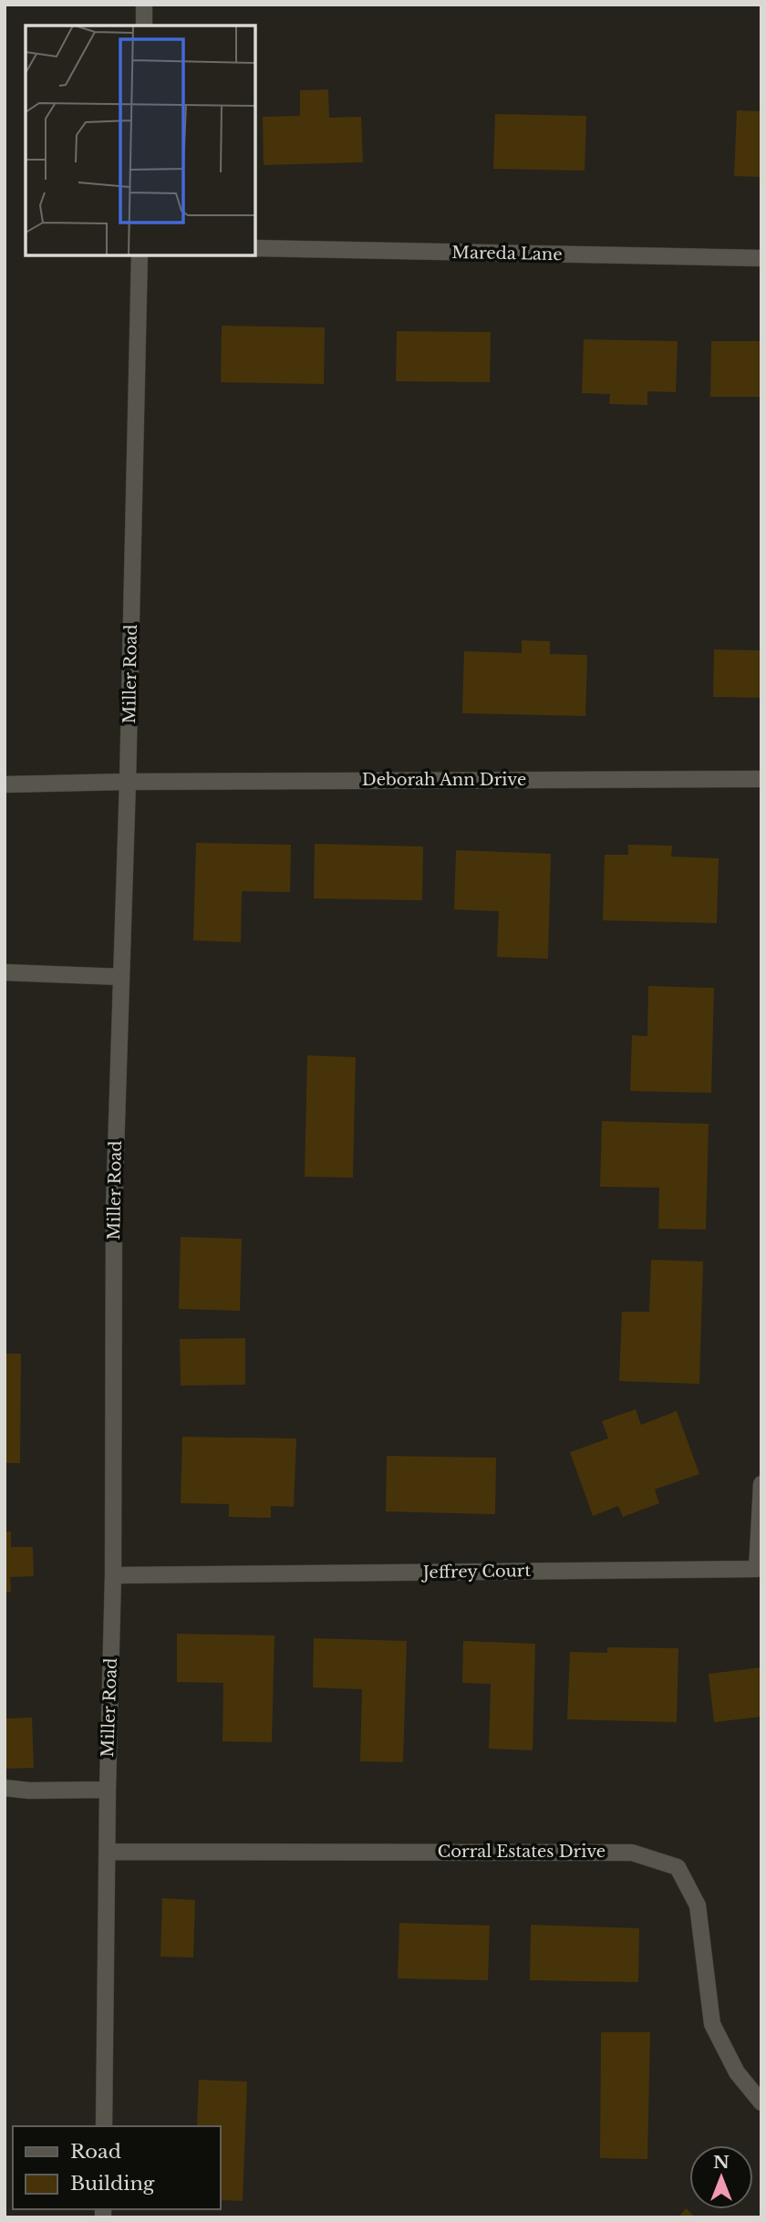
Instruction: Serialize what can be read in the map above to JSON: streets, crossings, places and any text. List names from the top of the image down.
{
  "streets": {
    "street": [
      "Mareda Lane",
      "Miller Road",
      "Deborah Ann Drive",
      "Jeffrey Court",
      "Corral Estates Drive"
    ]
  },
  "crossings": [
    ["Miller Road", "Deborah Ann Drive"],
    ["Miller Road", "Jeffrey Court"],
    ["Miller Road", "Corral Estates Drive"]
  ],
  "legend": ["Road", "Building"],
  "north": "top"
}
